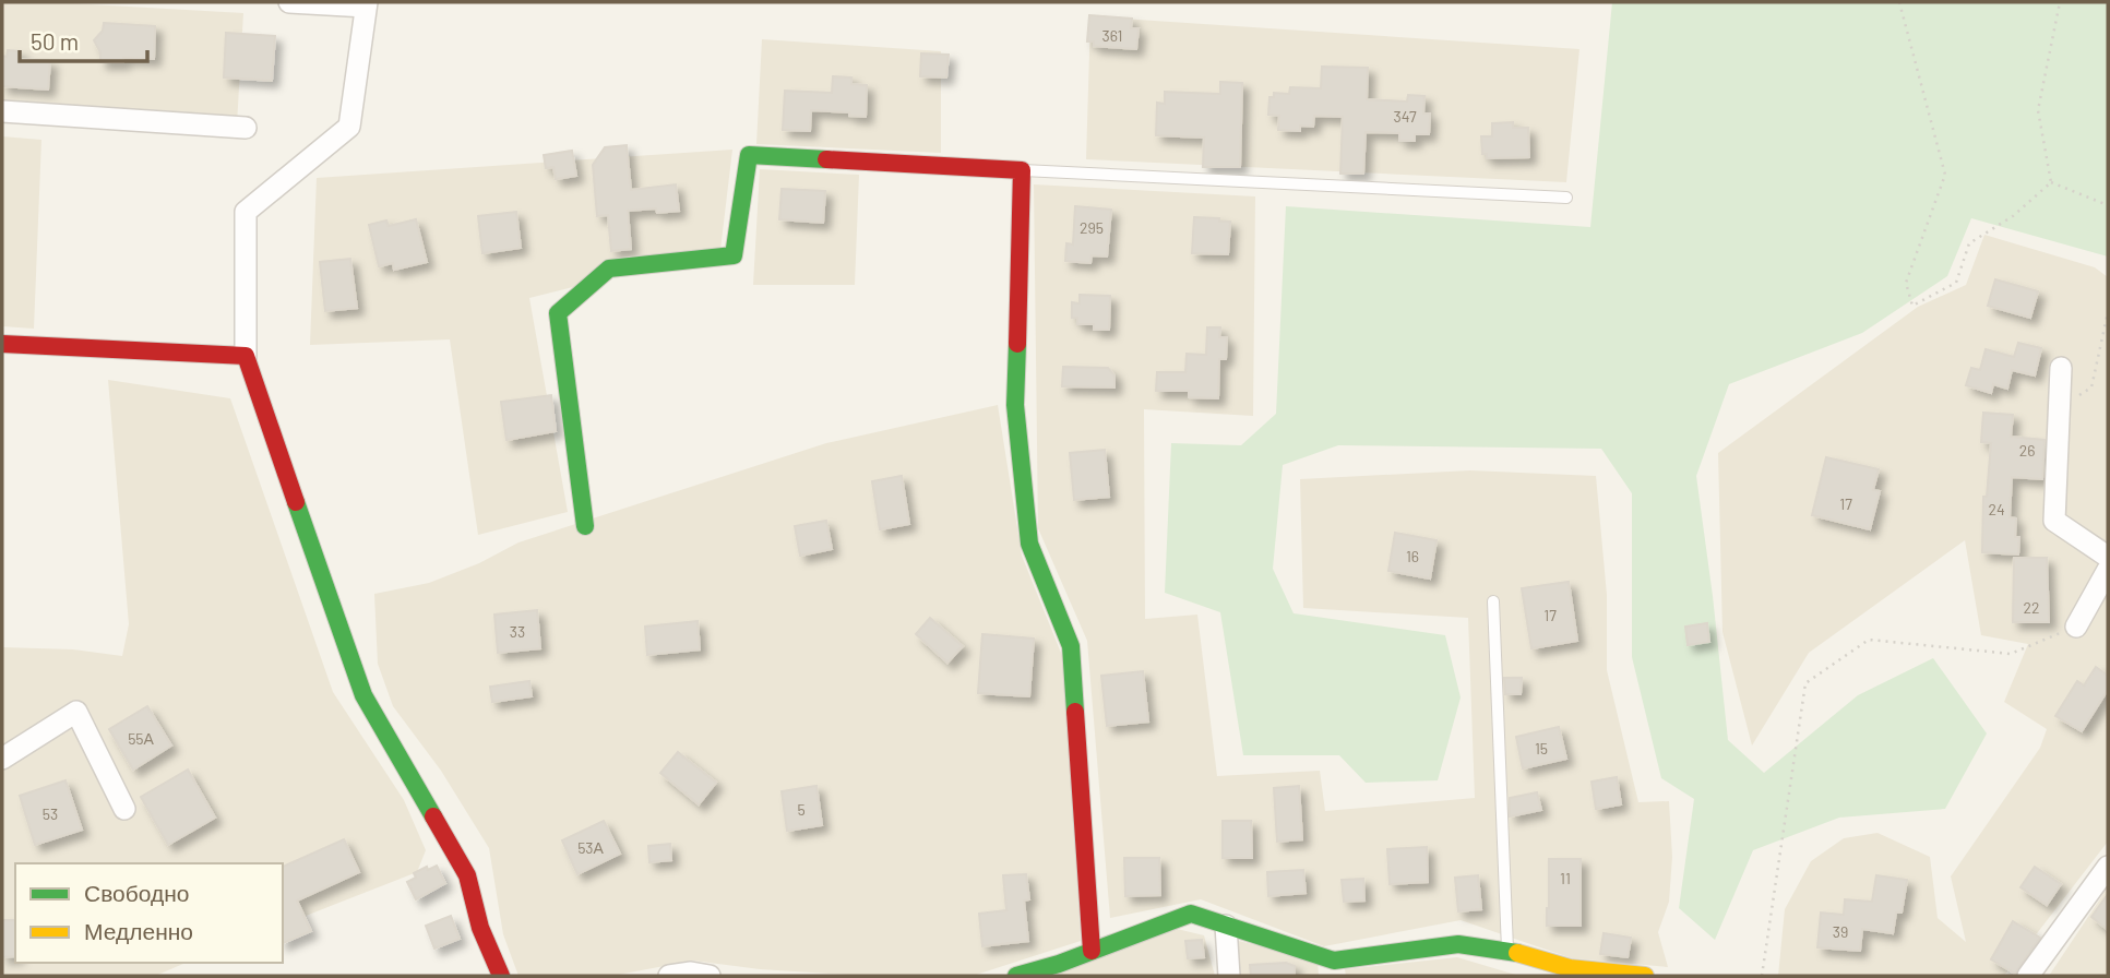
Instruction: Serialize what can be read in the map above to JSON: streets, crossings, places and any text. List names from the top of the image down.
{
  "house_numbers": [
    "361",
    "347",
    "295",
    "26",
    "17",
    "24",
    "16",
    "22",
    "17",
    "33",
    "55А",
    "15",
    "5",
    "53",
    "53А",
    "11",
    "39"
  ],
  "legend": ["Свободно", "Медленно"],
  "scale_bar": "50 m"
}
